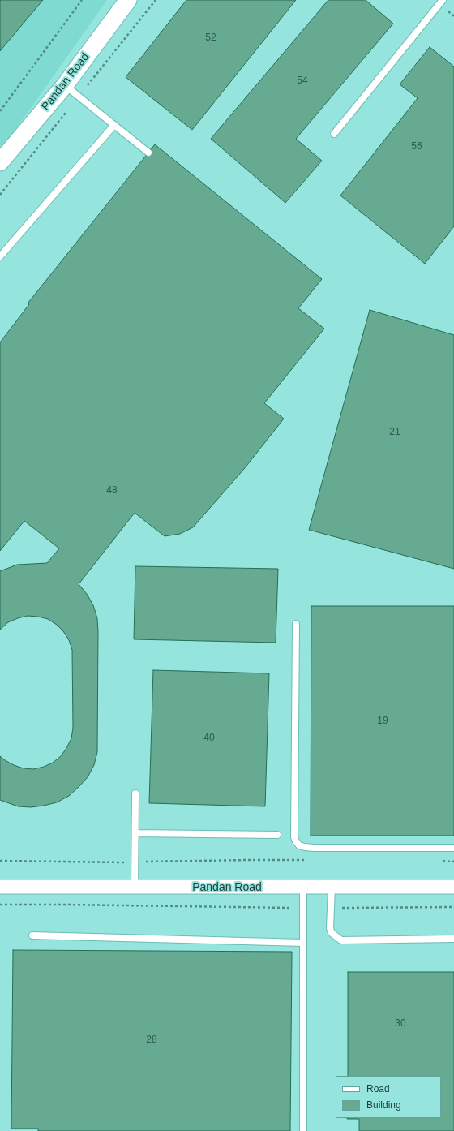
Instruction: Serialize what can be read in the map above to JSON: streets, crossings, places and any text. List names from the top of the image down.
{
  "streets": {
    "street": ["Pandan Road"]
  },
  "house_numbers": [
    "52",
    "54",
    "56",
    "21",
    "48",
    "19",
    "40",
    "30",
    "28"
  ],
  "legend": ["Road", "Building"]
}
